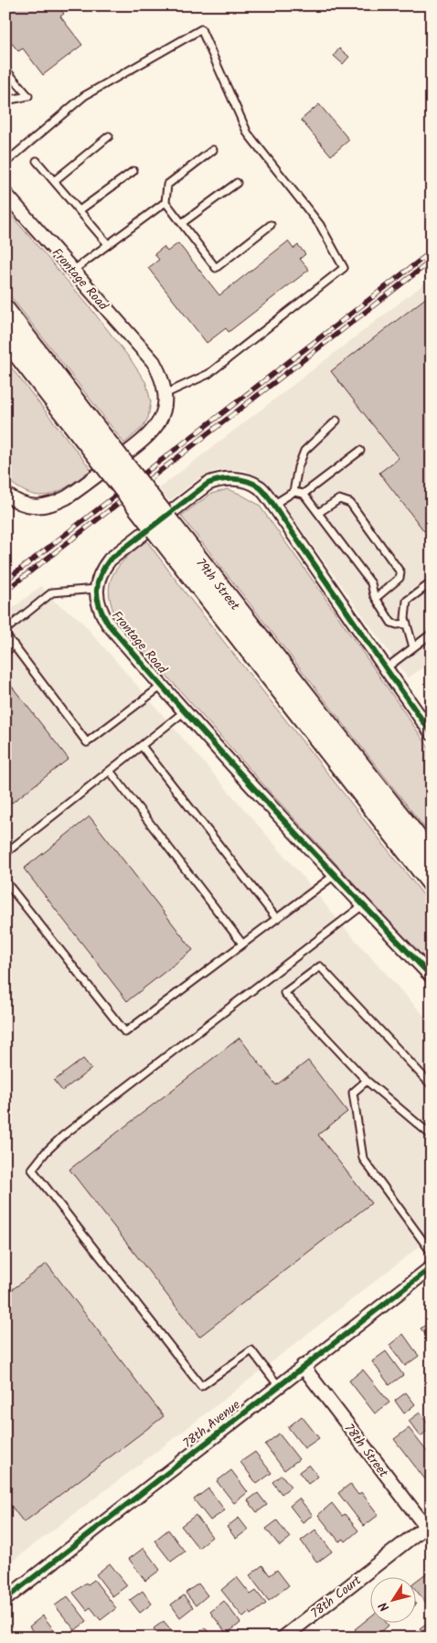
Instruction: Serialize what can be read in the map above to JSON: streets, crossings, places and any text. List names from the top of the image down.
{
  "streets": {
    "main road": ["79th Street"],
    "street": [
      "Frontage Road",
      "78th Avenue",
      "78th Street",
      "78th Court"
    ]
  },
  "crossings": [
    ["78th Avenue", "78th Street"],
    ["78th Street", "78th Court"]
  ],
  "north": "bottom left"
}
